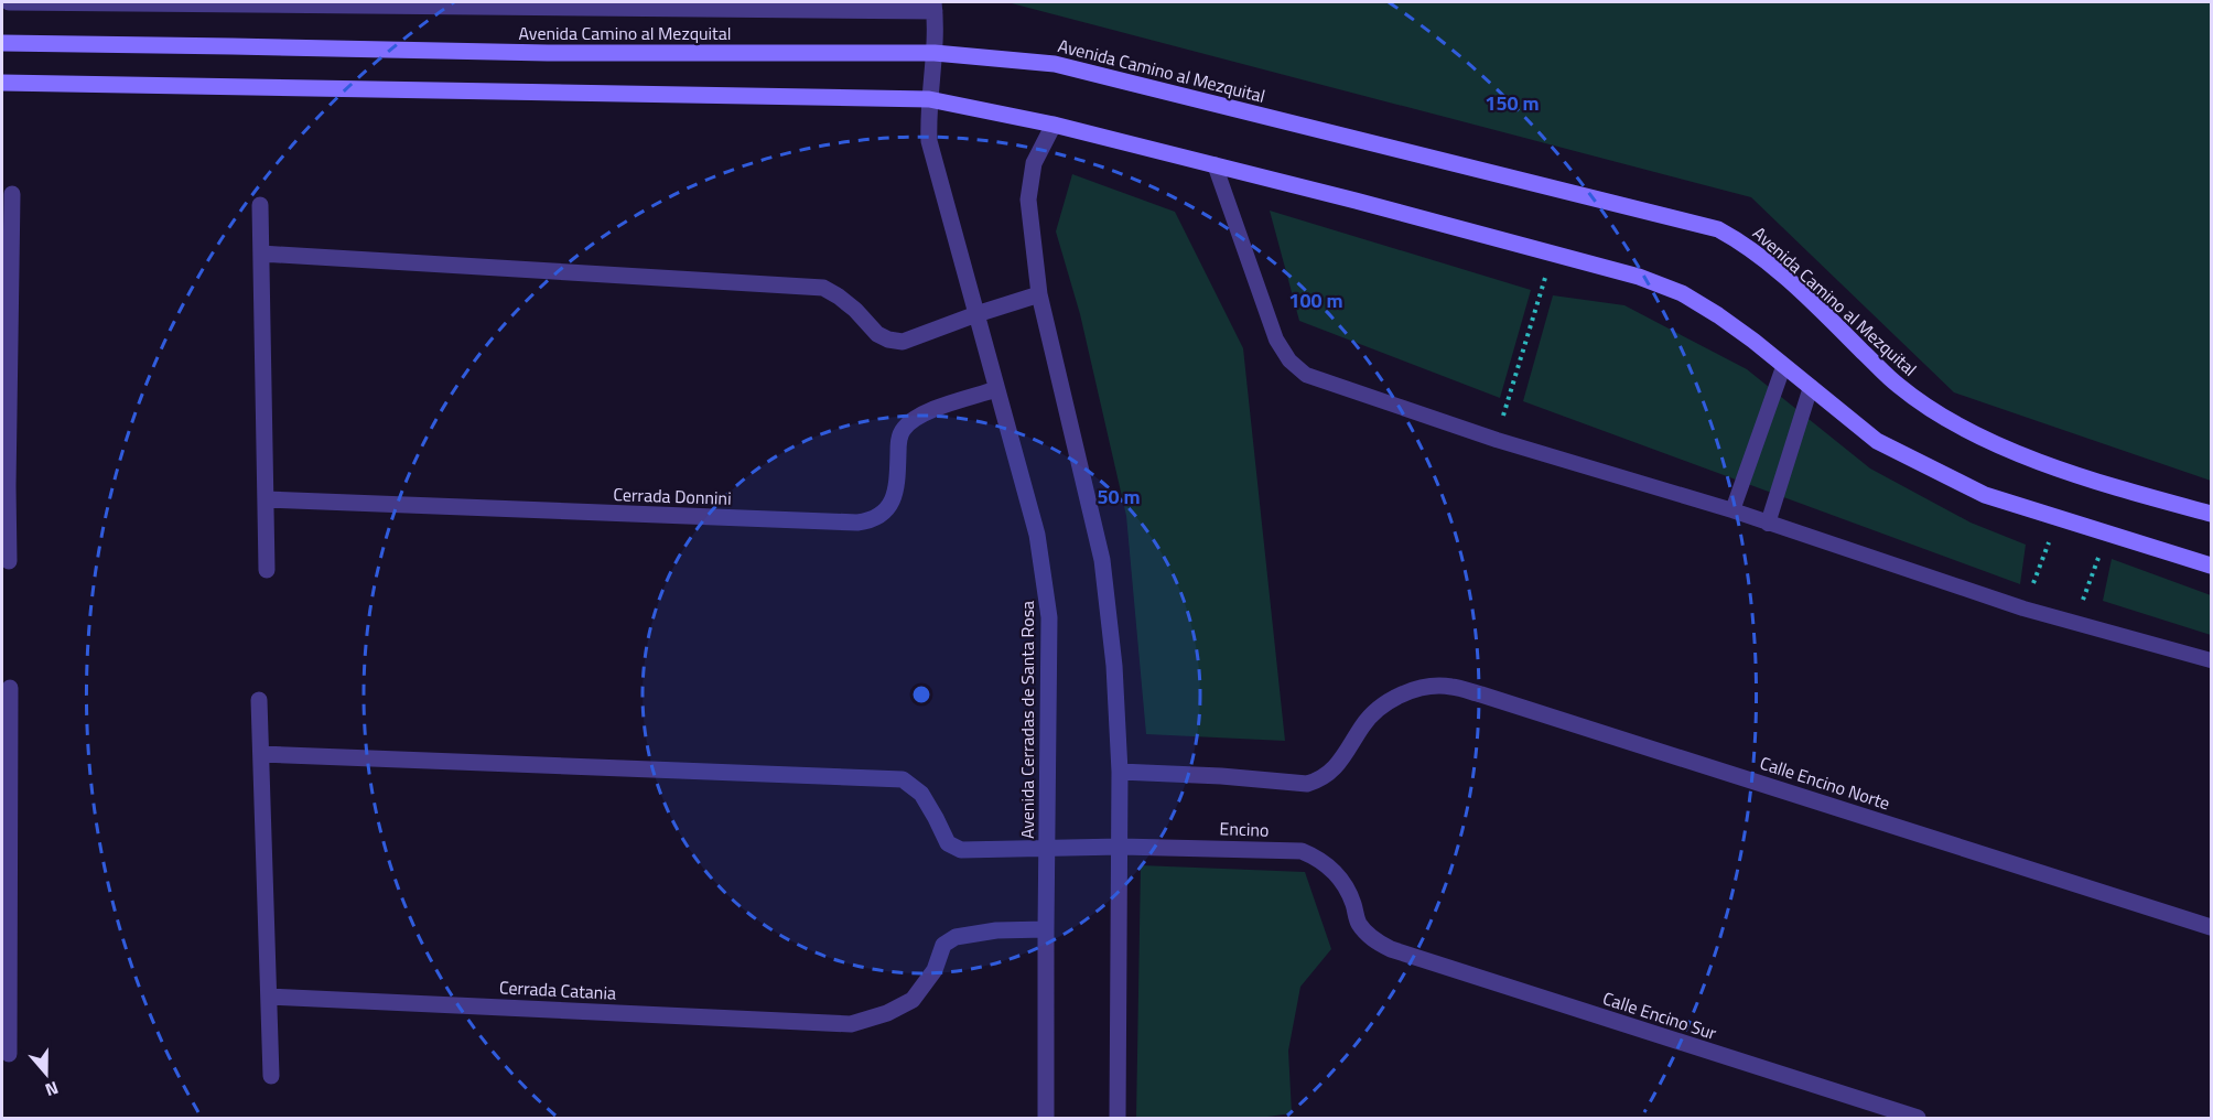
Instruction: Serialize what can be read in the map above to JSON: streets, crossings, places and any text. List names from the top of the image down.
{
  "streets": {
    "main road": ["Avenida Camino al Mezquital"],
    "street": [
      "Cerrada Donnini",
      "Avenida Cerradas de Santa Rosa",
      "Calle Encino Norte",
      "Encino",
      "Cerrada Catania",
      "Calle Encino Sur"
    ]
  },
  "crossings": [
    ["Avenida Camino al Mezquital", "Avenida Cerradas de Santa Rosa"],
    ["Cerrada Donnini", "Avenida Cerradas de Santa Rosa"],
    ["Avenida Cerradas de Santa Rosa", "Encino"],
    ["Avenida Cerradas de Santa Rosa", "Cerrada Catania"],
    ["Encino", "Calle Encino Sur"]
  ],
  "north": "bottom",
  "rings": ["150 m", "100 m", "50 m"]
}
